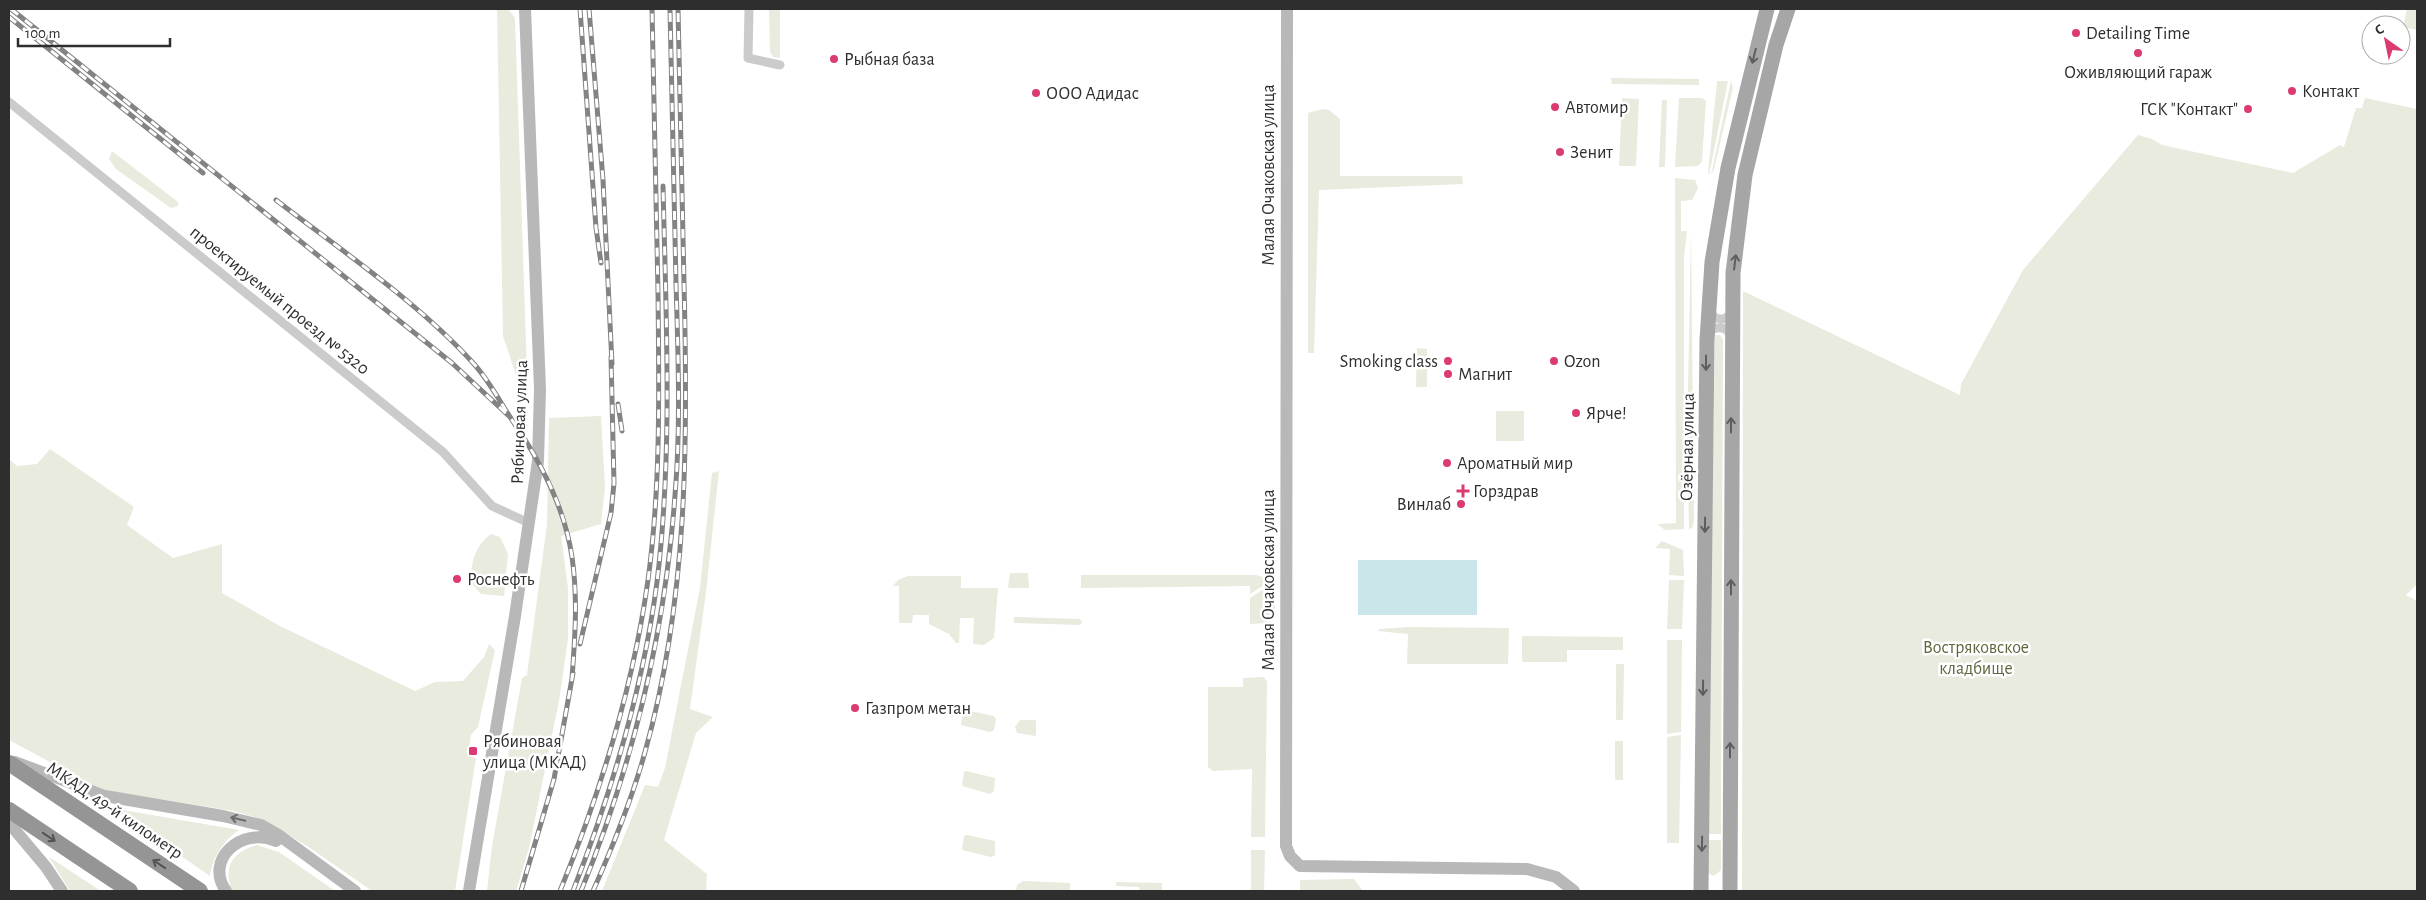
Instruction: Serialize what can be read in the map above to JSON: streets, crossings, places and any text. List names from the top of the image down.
{
  "streets": {
    "highway": ["МКАД, 49-й километр"],
    "main road": ["Озёрная улица"],
    "street": ["Малая Очаковская улица", "проектируемый проезд № 5320", "Рябиновая улица"]
  },
  "crossings": [
    ["проектируемый проезд № 5320", "Рябиновая улица"]
  ],
  "parks": ["Востряковское кладбище"],
  "places": {
    "other": [
      "Detailing Time",
      "Оживляющий гараж",
      "Рыбная база",
      "Контакт",
      "ООО Адидас",
      "Автомир",
      "ГСК \"Контакт\"",
      "Зенит",
      "Smoking class",
      "Ozon",
      "Магнит",
      "Ярче!",
      "Ароматный мир",
      "Винлаб",
      "Роснефть",
      "Газпром метан"
    ],
    "health": ["Горздрав"],
    "transit": ["Рябиновая улица (МКАД)"]
  },
  "scale_bar": "100 m",
  "north": "top left"
}
